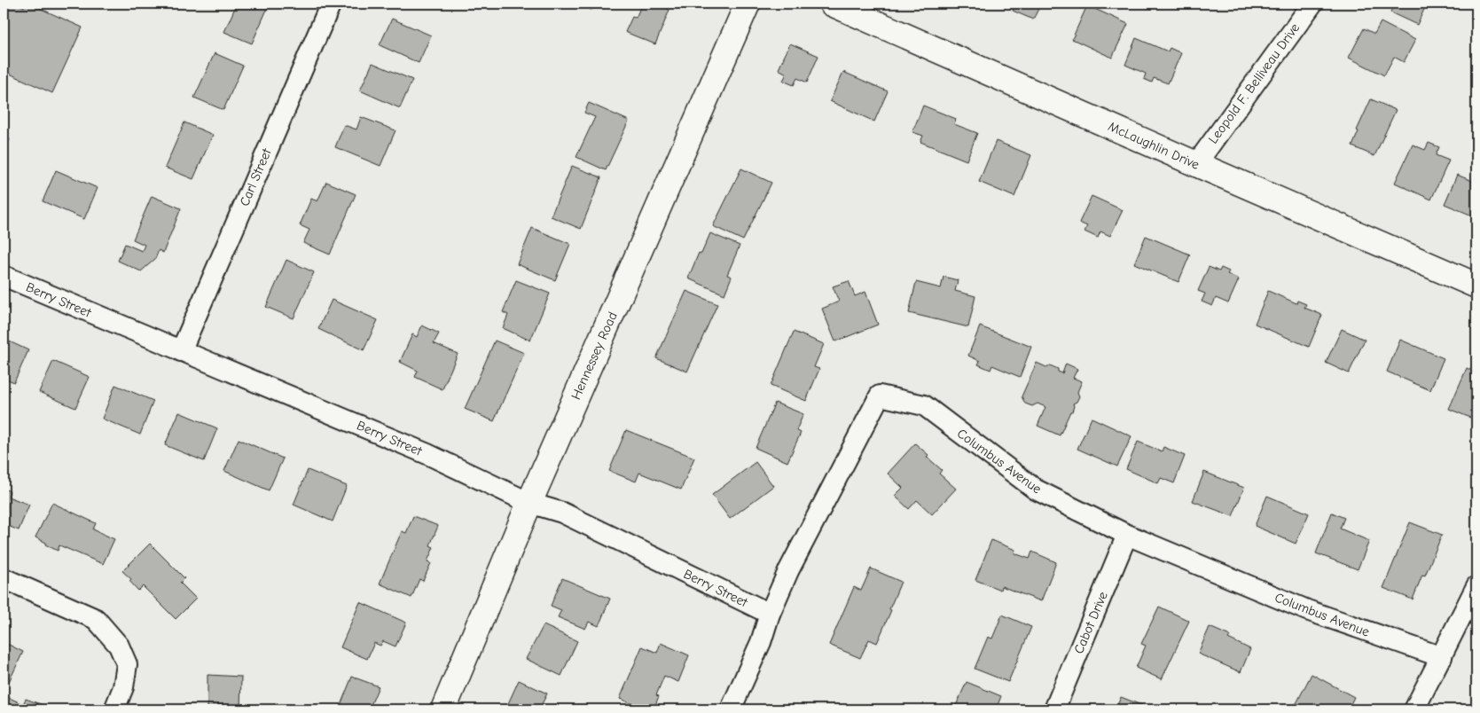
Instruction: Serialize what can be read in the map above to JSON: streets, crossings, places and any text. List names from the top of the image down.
{
  "streets": {
    "street": [
      "Leopold F. Belliveau Drive",
      "McLaughlin Drive",
      "Carl Street",
      "Berry Street",
      "Hennessey Road",
      "Columbus Avenue",
      "Cabot Drive"
    ]
  },
  "crossings": [
    ["Leopold F. Belliveau Drive", "McLaughlin Drive"],
    ["Carl Street", "Berry Street"],
    ["Berry Street", "Hennessey Road"],
    ["Berry Street", "Columbus Avenue"],
    ["Columbus Avenue", "Cabot Drive"]
  ]
}
